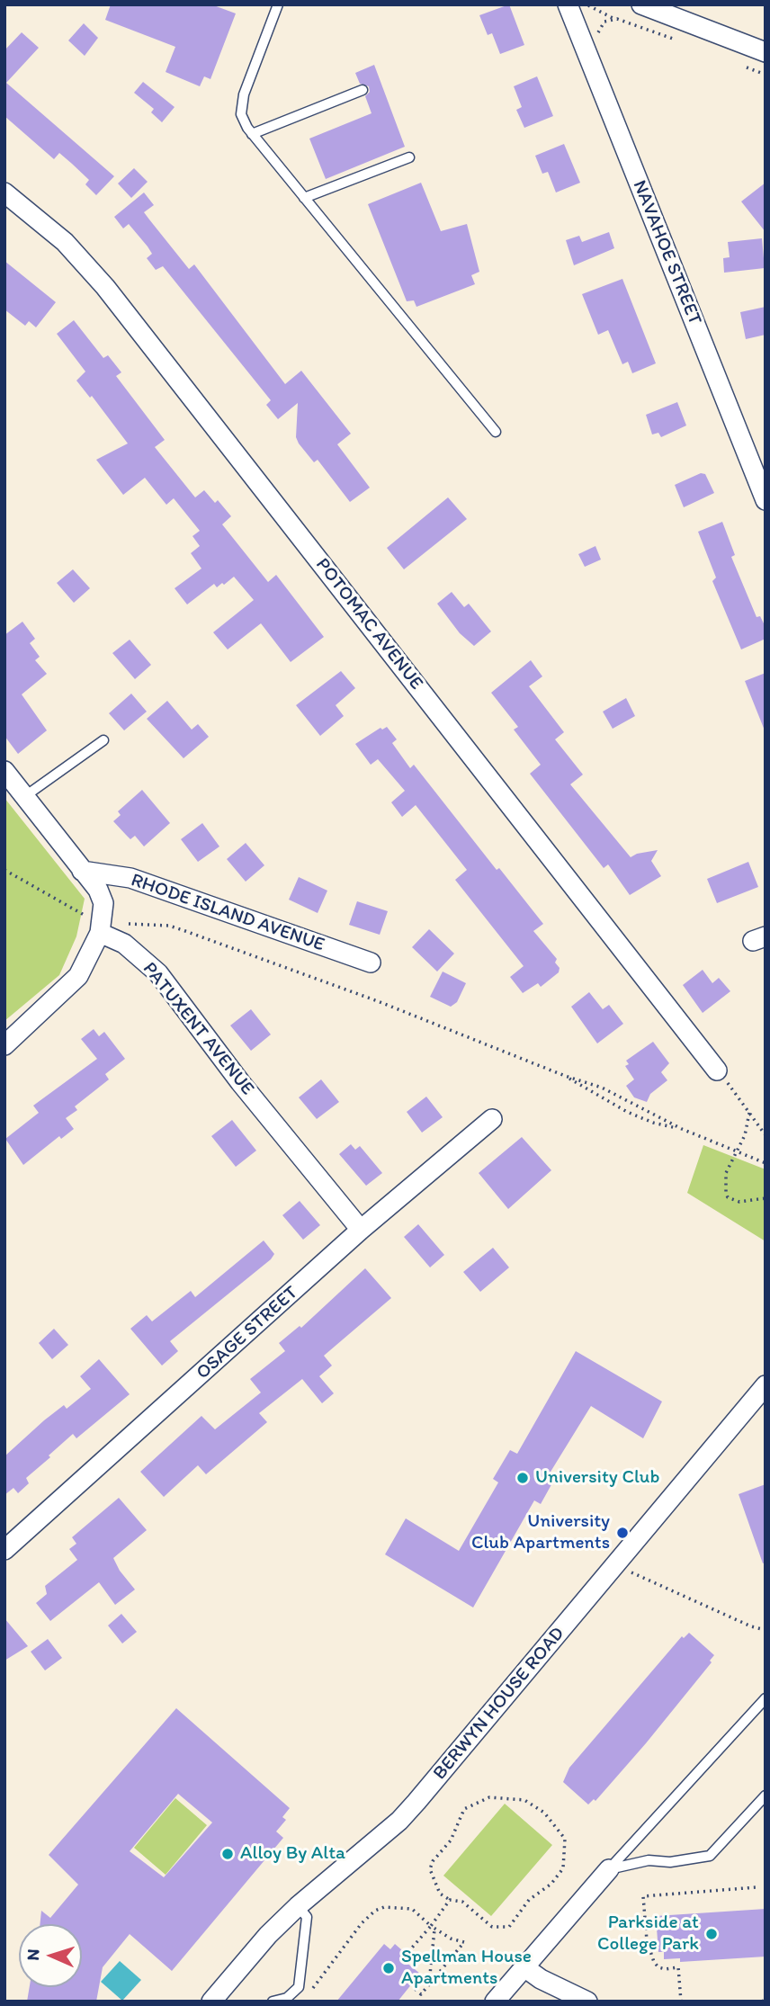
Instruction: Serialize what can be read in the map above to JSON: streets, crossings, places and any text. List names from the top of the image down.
{
  "streets": {
    "street": [
      "NAVAHOE STREET",
      "POTOMAC AVENUE",
      "RHODE ISLAND AVENUE",
      "PATUXENT AVENUE",
      "OSAGE STREET",
      "BERWYN HOUSE ROAD"
    ]
  },
  "crossings": [
    ["PATUXENT AVENUE", "OSAGE STREET"]
  ],
  "places": [
    "University Club",
    "University Club Apartments",
    "Alloy By Alta",
    "Parkside at College Park",
    "Spellman House Apartments"
  ],
  "north": "left"
}
